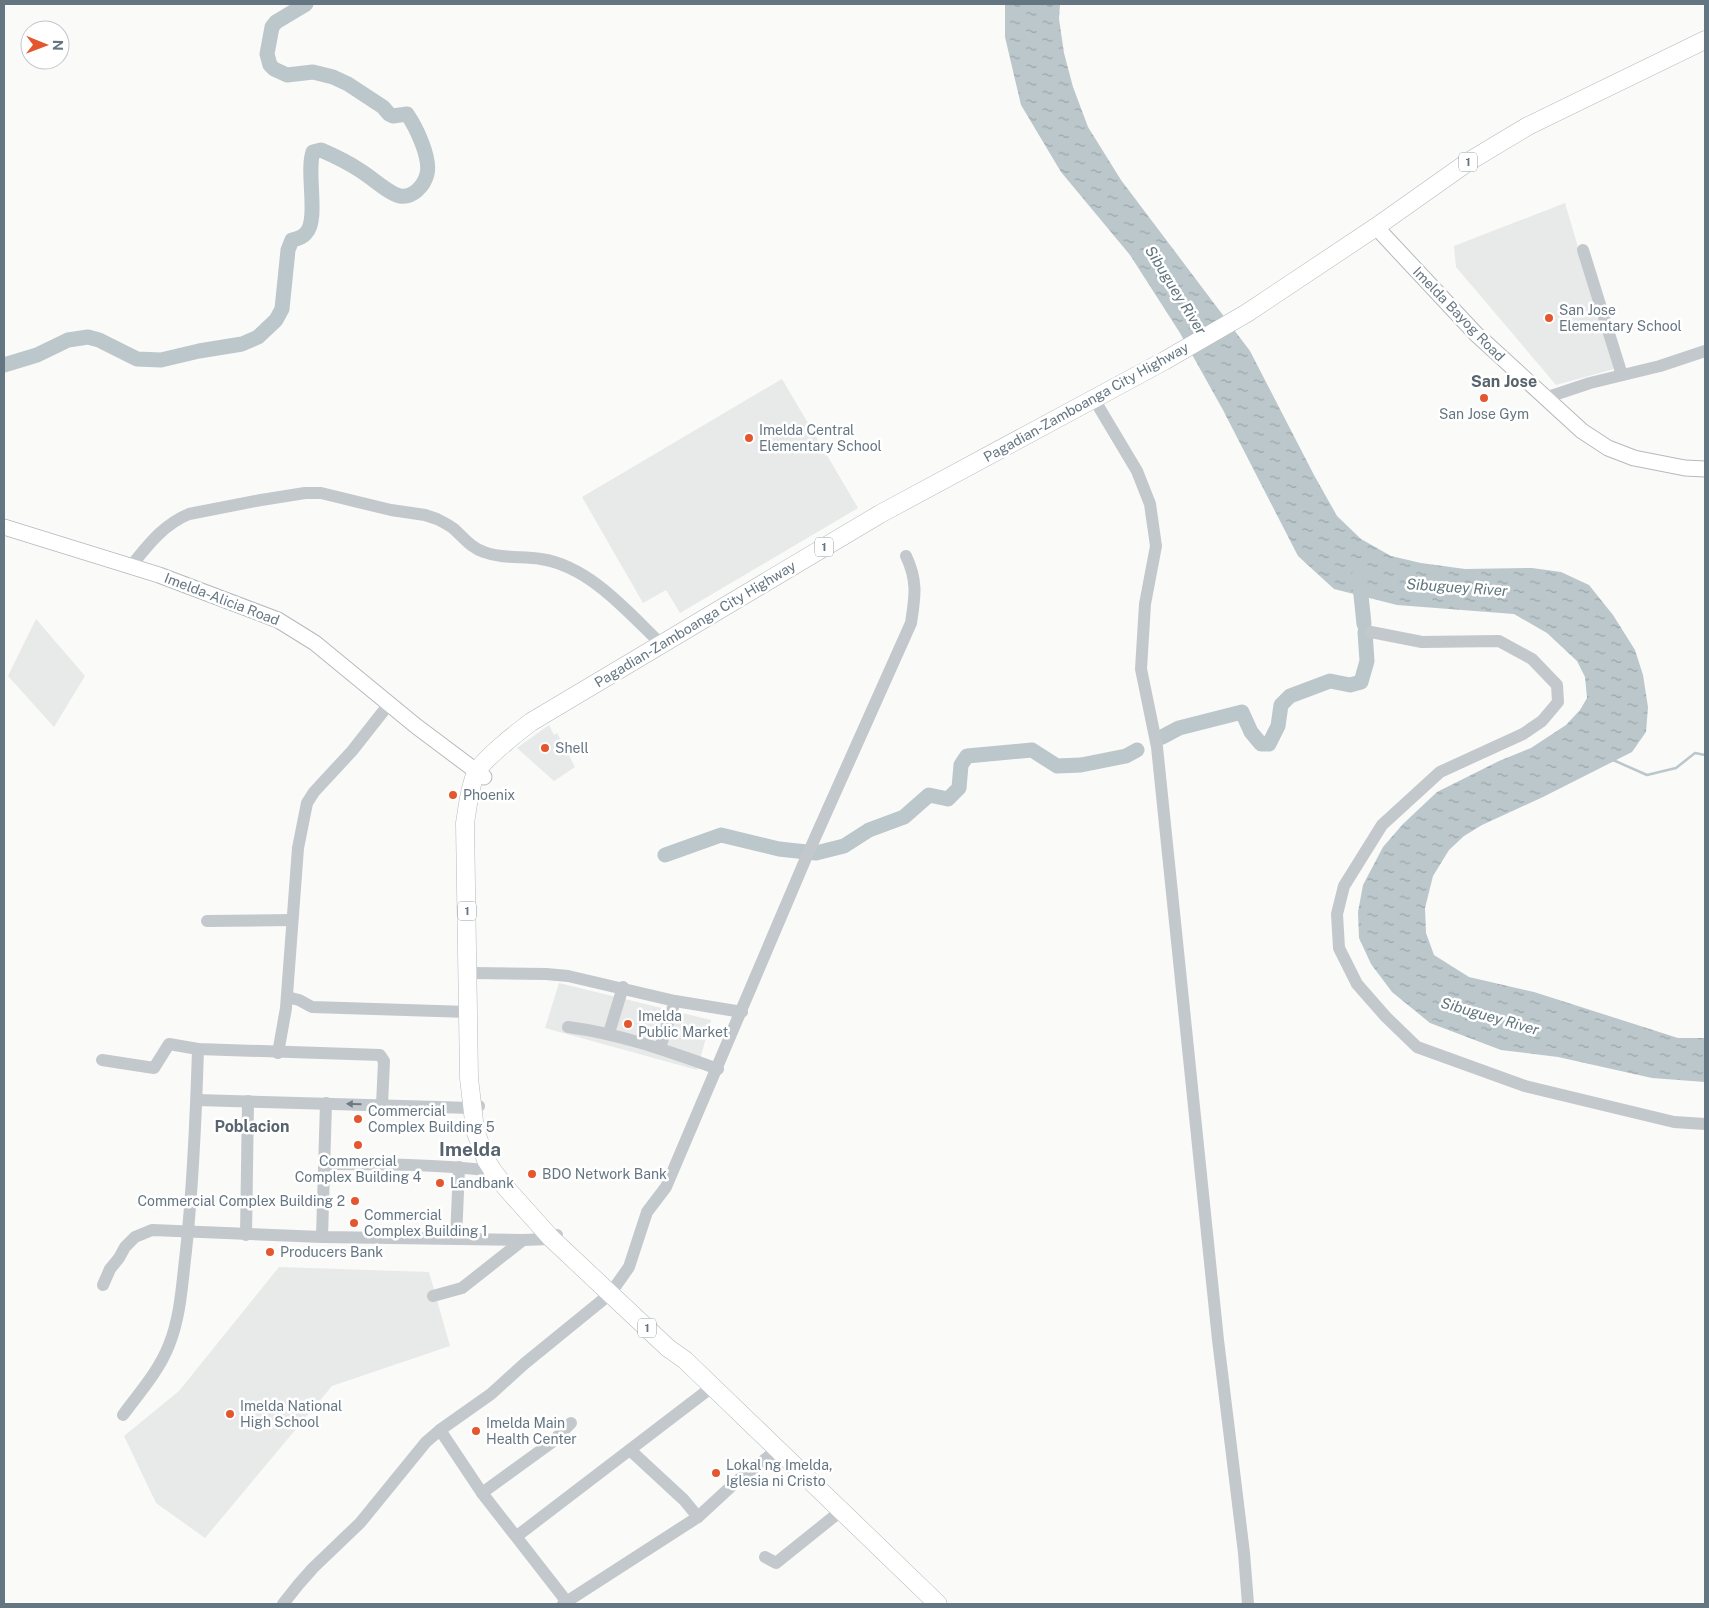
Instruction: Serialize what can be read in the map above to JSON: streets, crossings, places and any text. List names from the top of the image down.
{
  "streets": {
    "highway": ["1", "Pagadian-Zamboanga City Highway"],
    "main road": ["Imelda Bayog Road", "Imelda-Alicia Road"]
  },
  "crossings": [
    ["Imelda Bayog Road", "Pagadian-Zamboanga City Highway"],
    ["Pagadian-Zamboanga City Highway", "Imelda-Alicia Road"]
  ],
  "districts": ["San Jose", "Poblacion", "Imelda"],
  "water": ["Sibuguey River"],
  "places": [
    "San Jose Elementary School",
    "San Jose Gym",
    "Imelda Central Elementary School",
    "Shell",
    "Phoenix",
    "Imelda Public Market",
    "Commercial Complex Building 5",
    "Commercial Complex Building 4",
    "BDO Network Bank",
    "Landbank",
    "Commercial Complex Building 2",
    "Commercial Complex Building 1",
    "Producers Bank",
    "Imelda National High School",
    "Imelda Main Health Center",
    "Lokal ng Imelda, Iglesia ni Cristo"
  ],
  "north": "right"
}
